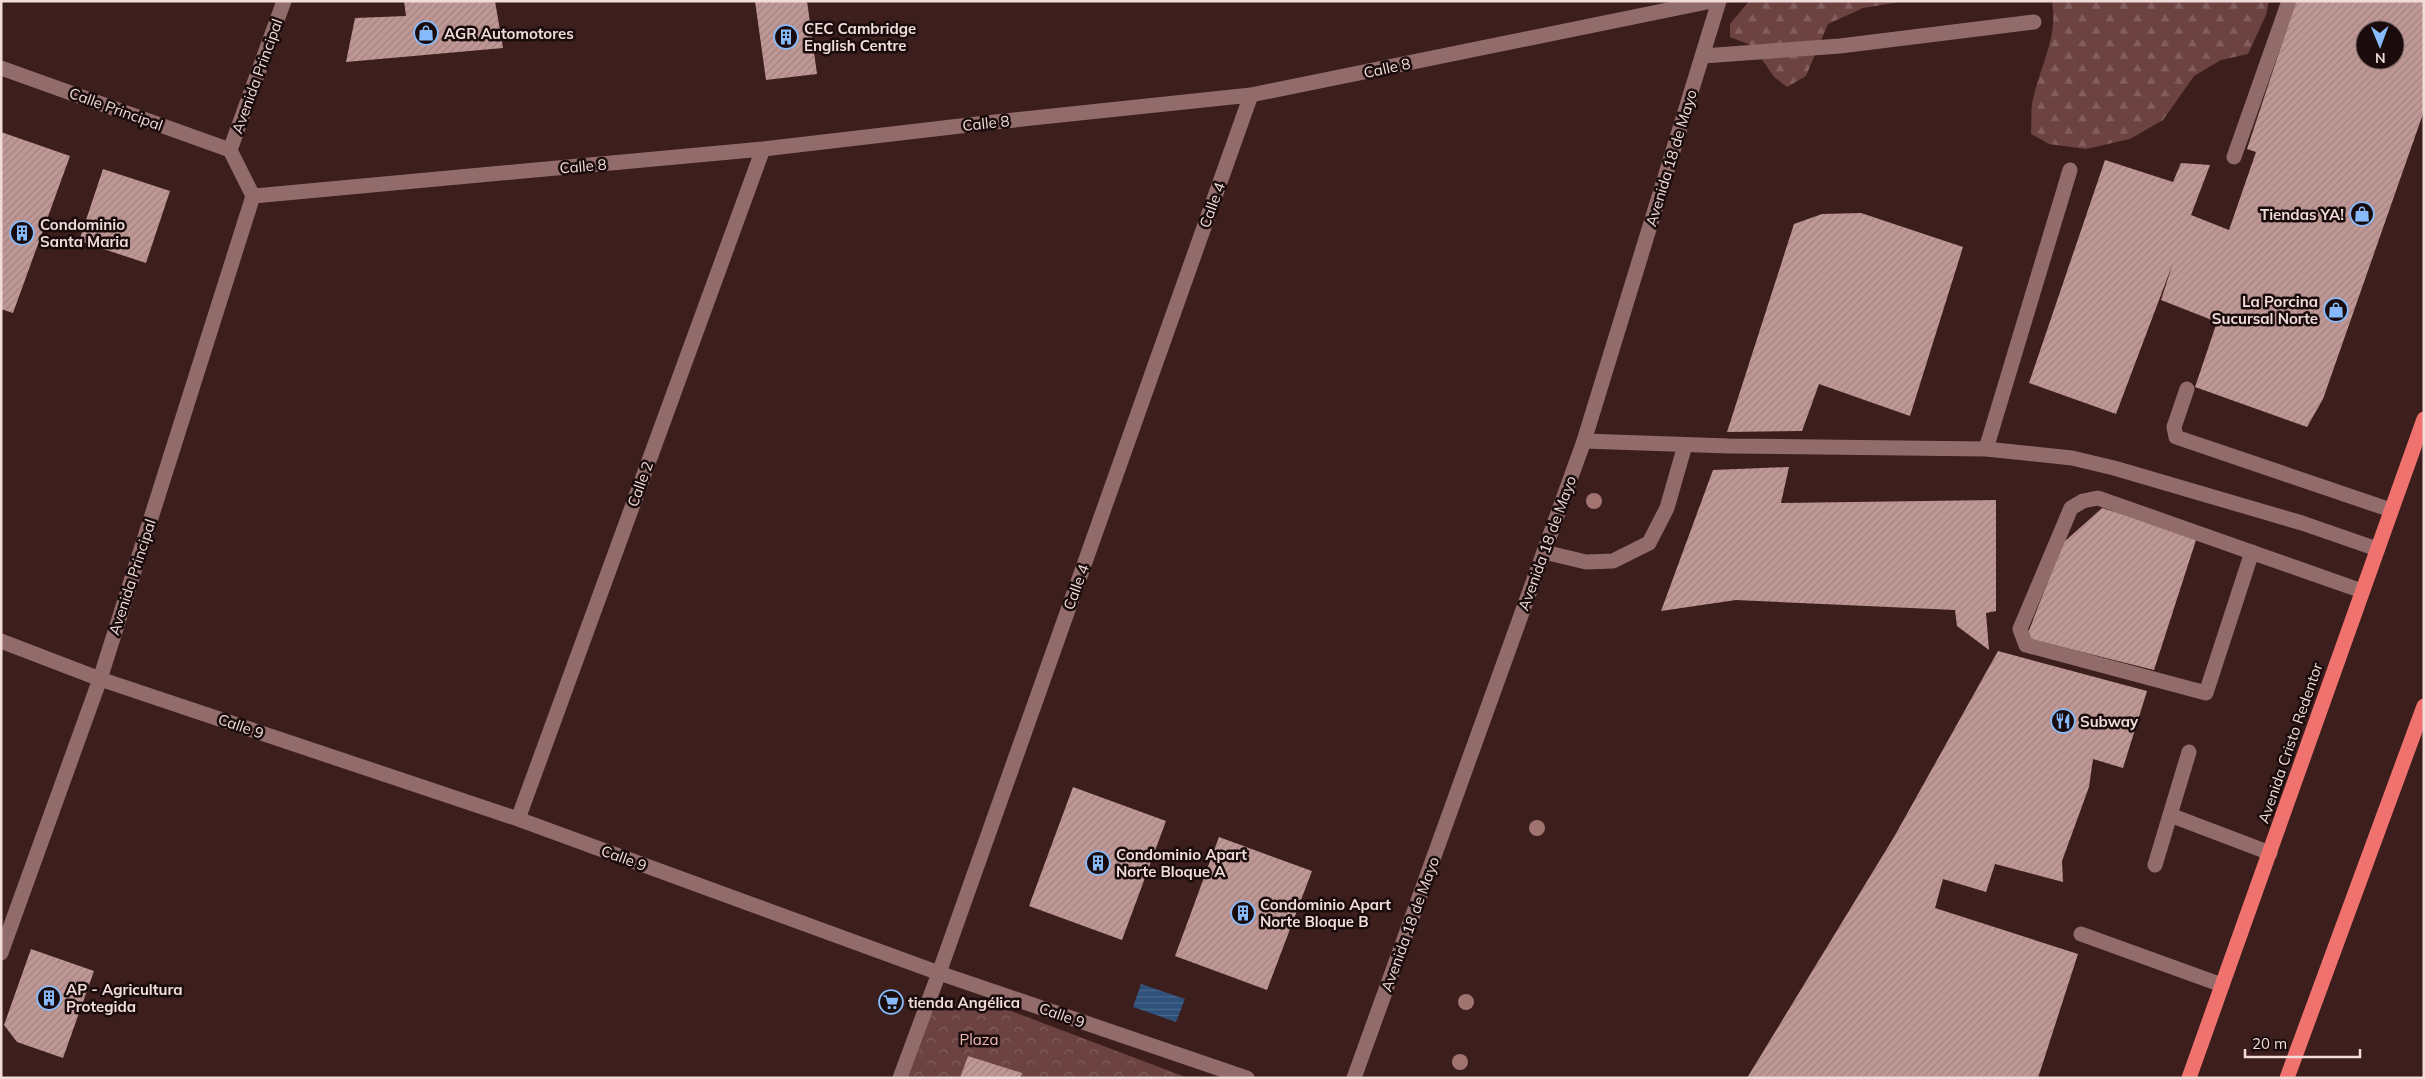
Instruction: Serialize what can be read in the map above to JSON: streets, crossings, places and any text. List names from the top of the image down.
{
  "streets": {
    "highway": ["Avenida Cristo Redentor"],
    "street": [
      "Calle 8",
      "Avenida Principal",
      "Calle Principal",
      "Avenida 18 de Mayo",
      "Calle 4",
      "Calle 2",
      "Calle 9"
    ]
  },
  "crossings": [
    ["Calle 8", "Avenida Principal"],
    ["Calle 8", "Calle 4"],
    ["Calle 8", "Calle 2"],
    ["Avenida Principal", "Calle Principal"],
    ["Avenida Principal", "Calle 9"],
    ["Calle 4", "Calle 9"],
    ["Calle 2", "Calle 9"]
  ],
  "parks": ["Plaza"],
  "places": {
    "shop": ["AGR Automotores", "Tiendas YA!", "La Porcina Sucursal Norte"],
    "building": [
      "CEC Cambridge English Centre",
      "Condominio Santa Maria",
      "Condominio Apart Norte Bloque A",
      "Condominio Apart Norte Bloque B",
      "AP - Agricultura Protegida"
    ],
    "restaurant": ["Subway"],
    "supermarket": ["tienda Angélica"]
  },
  "scale_bar": "20 m",
  "north": "bottom"
}
